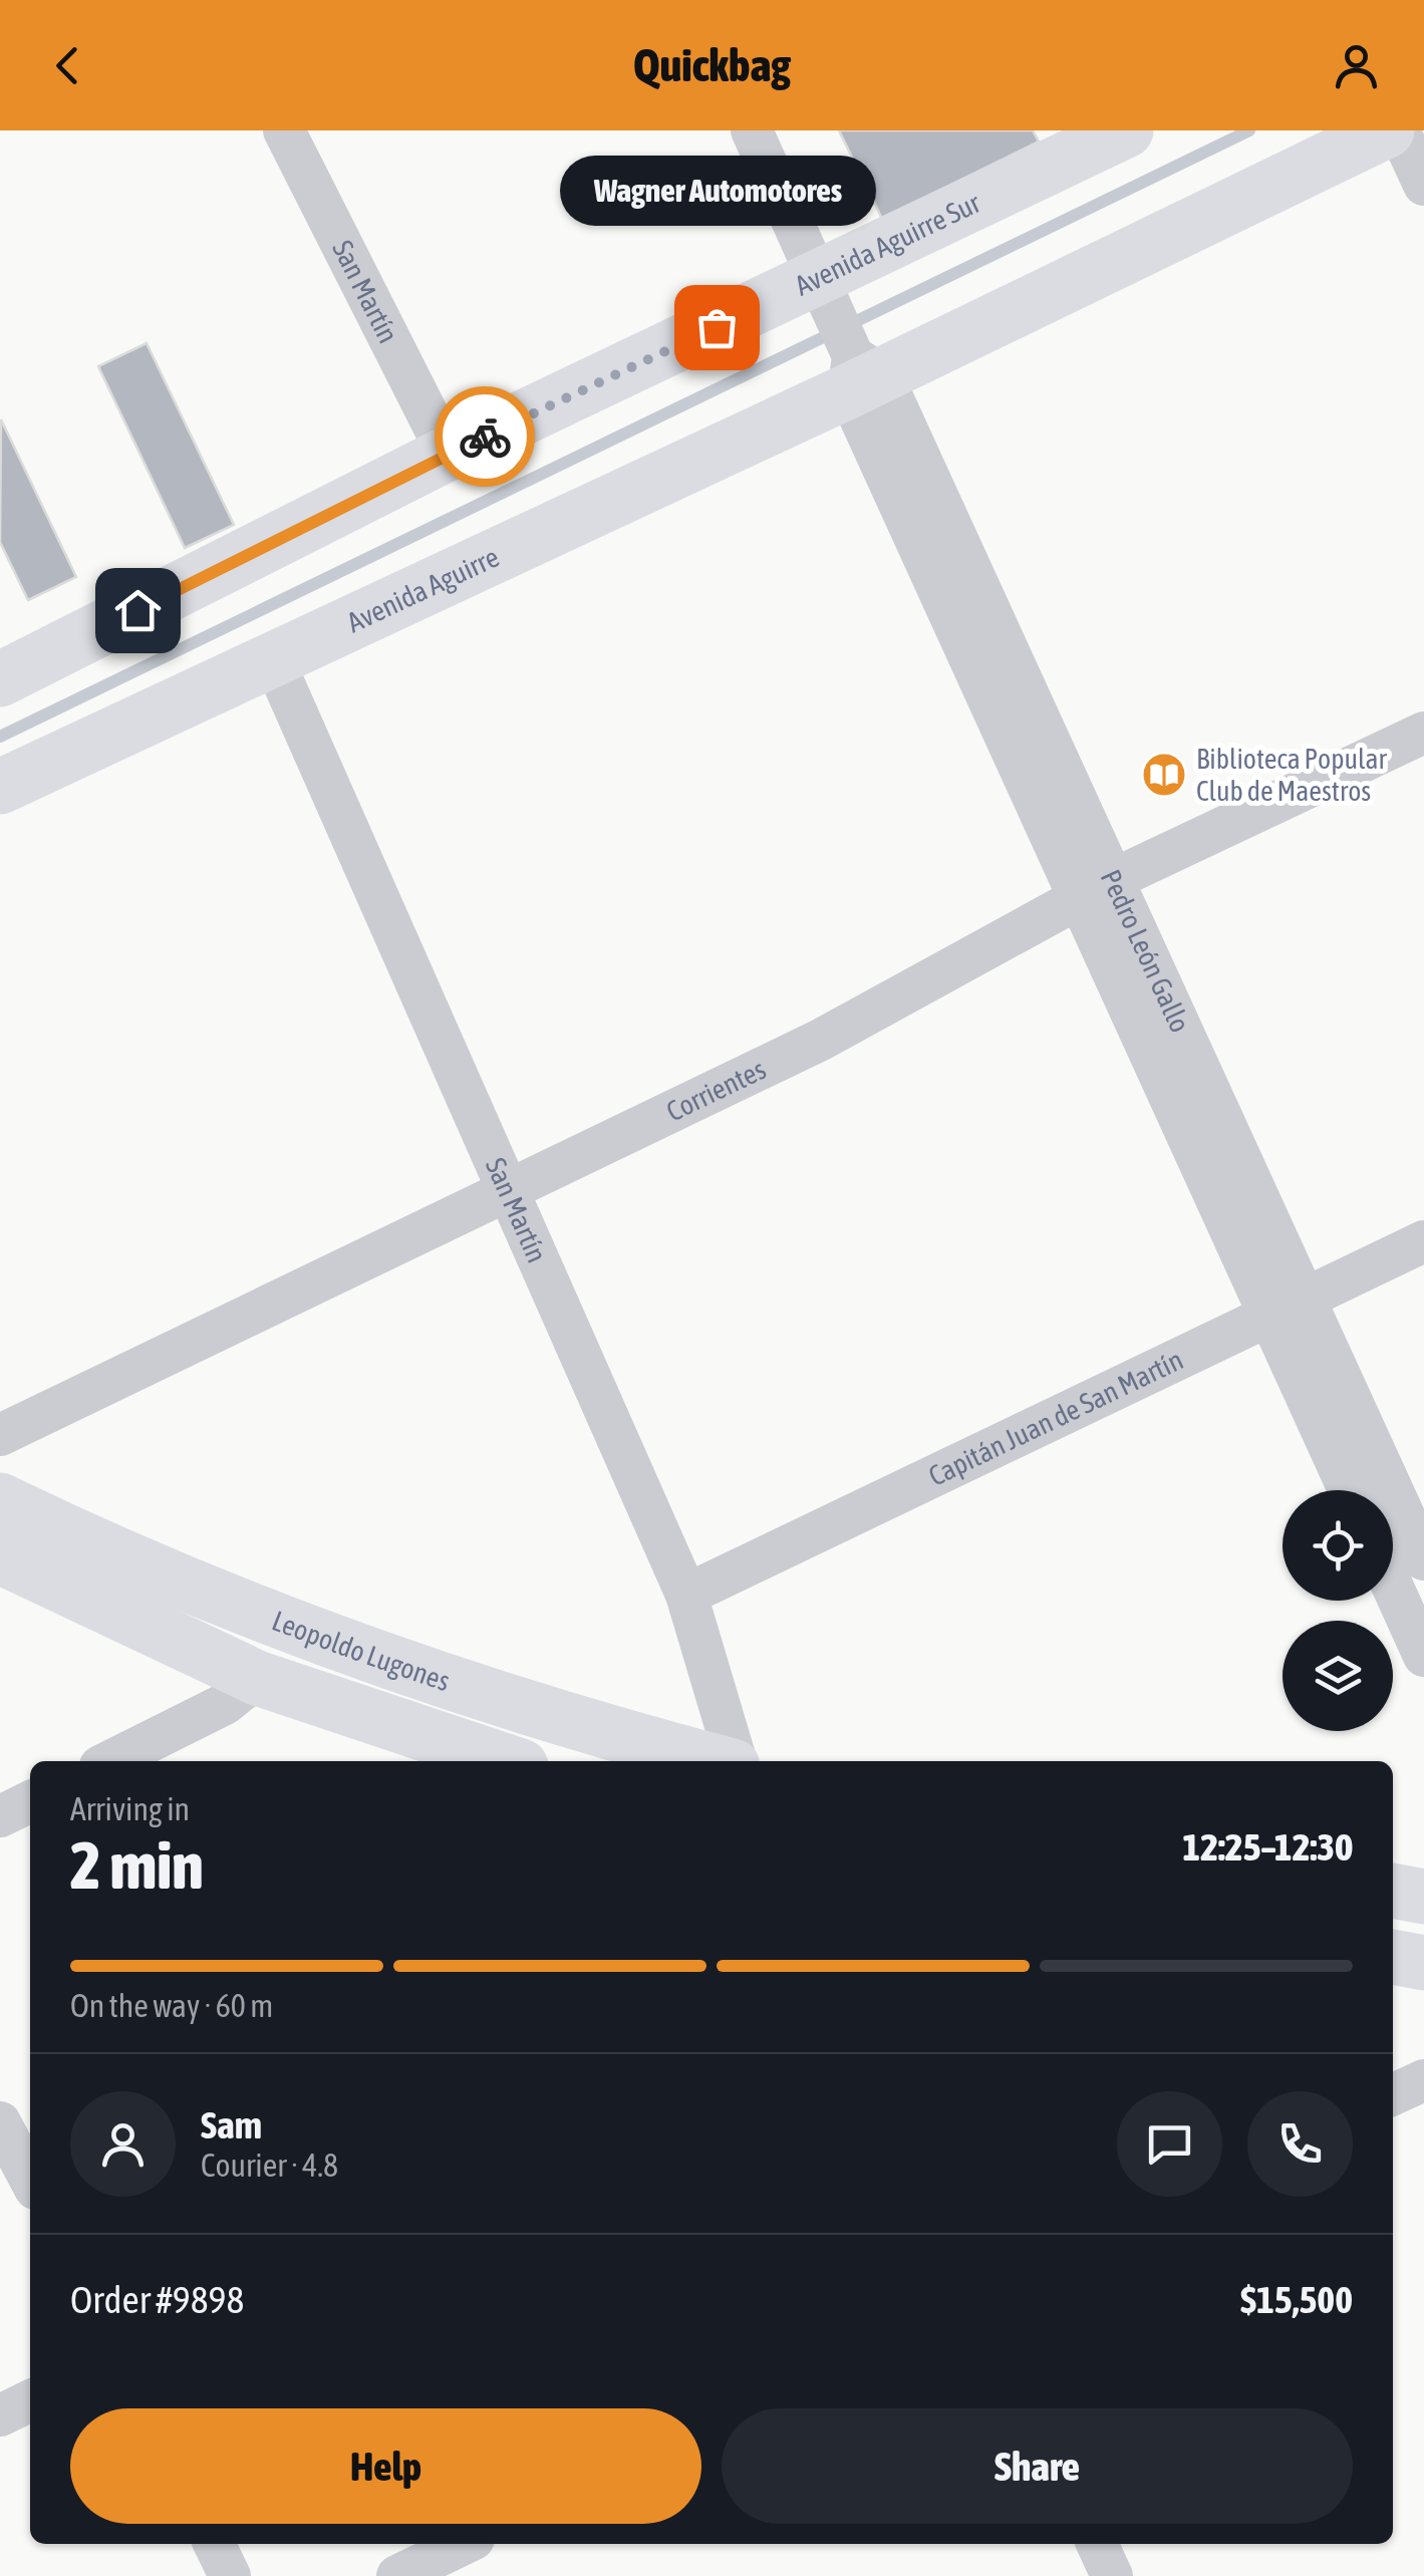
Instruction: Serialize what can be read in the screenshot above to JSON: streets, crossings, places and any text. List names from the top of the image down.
{
  "streets": {
    "main road": ["Avenida Aguirre Sur", "Avenida Aguirre", "Leopoldo Lugones"],
    "street": [
      "San Martín",
      "Pedro León Gallo",
      "Corrientes",
      "Capitán Juan de San Martín"
    ]
  },
  "crossings": [
    ["Avenida Aguirre Sur", "San Martín"],
    ["Avenida Aguirre Sur", "Pedro León Gallo"],
    ["San Martín", "Avenida Aguirre"],
    ["San Martín", "Corrientes"],
    ["San Martín", "Capitán Juan de San Martín"],
    ["Avenida Aguirre", "Pedro León Gallo"],
    ["Pedro León Gallo", "Corrientes"],
    ["Pedro León Gallo", "Capitán Juan de San Martín"]
  ],
  "places": {
    "other": ["Wagner Automotores"],
    "library": ["Biblioteca Popular Club de Maestros"]
  },
  "page": {
    "header": "Quickbag",
    "bubble": "Wagner Automotores",
    "heading": ["2 min", "Arriving in", "12:25–12:30"],
    "panel": [
      "Sam",
      "Courier · 4.8",
      "Order #9898",
      "$15,500"
    ],
    "bar": "On the way · 60 m",
    "buttons": ["Help", "Share"]
  }
}
